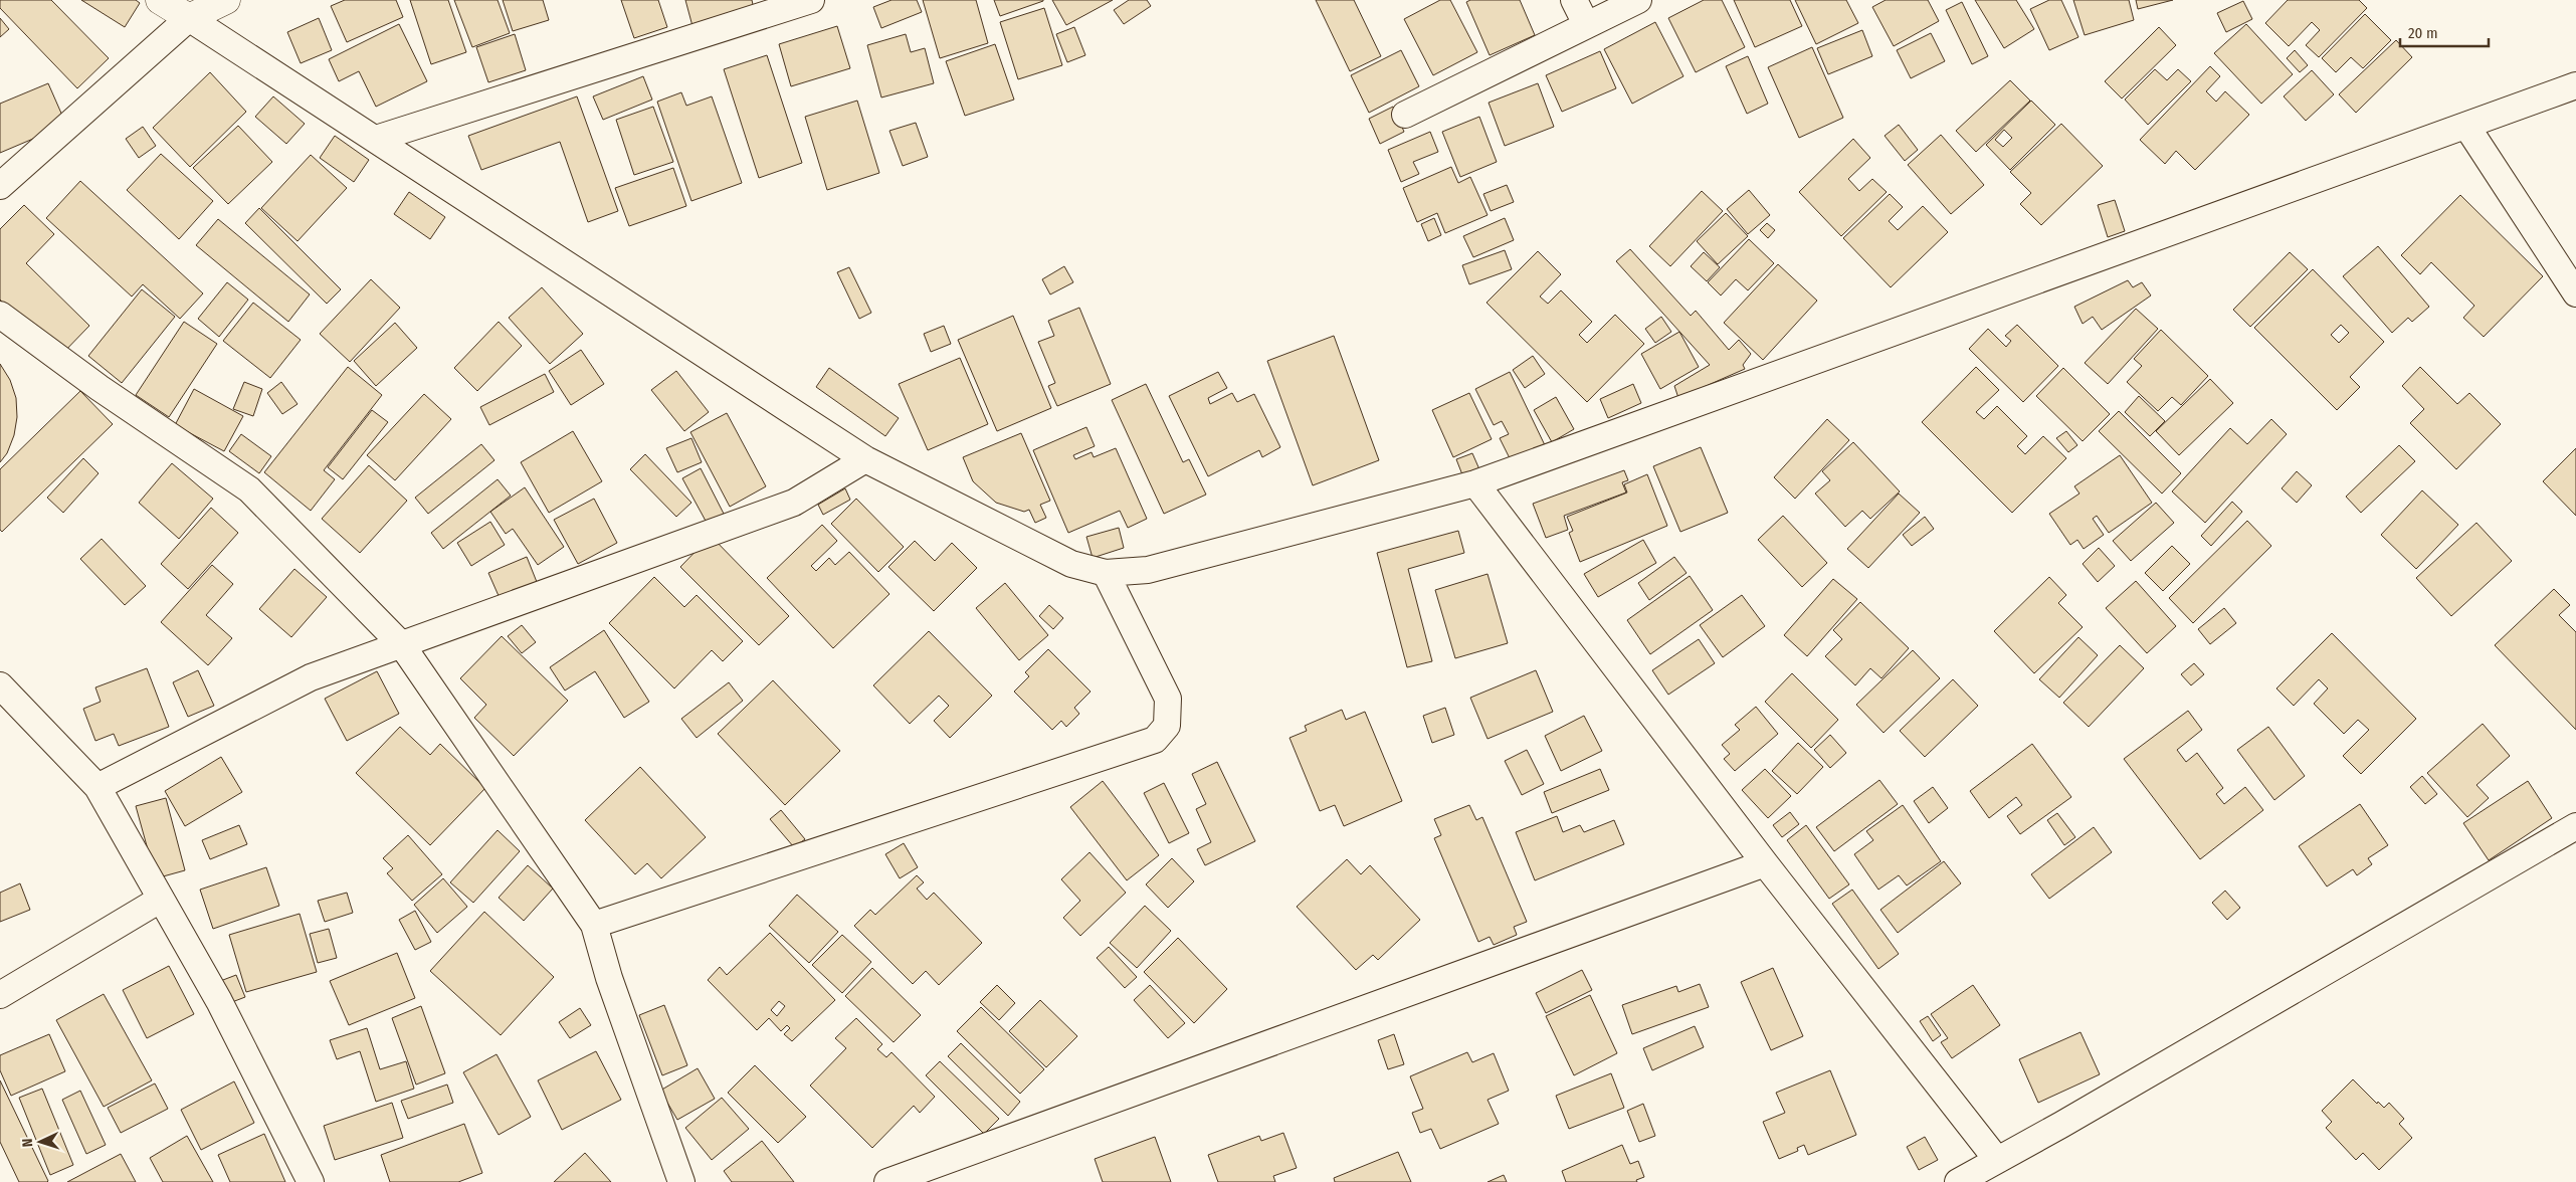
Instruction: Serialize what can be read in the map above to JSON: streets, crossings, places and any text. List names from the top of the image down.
{
  "scale_bar": "20 m",
  "north": "left"
}
